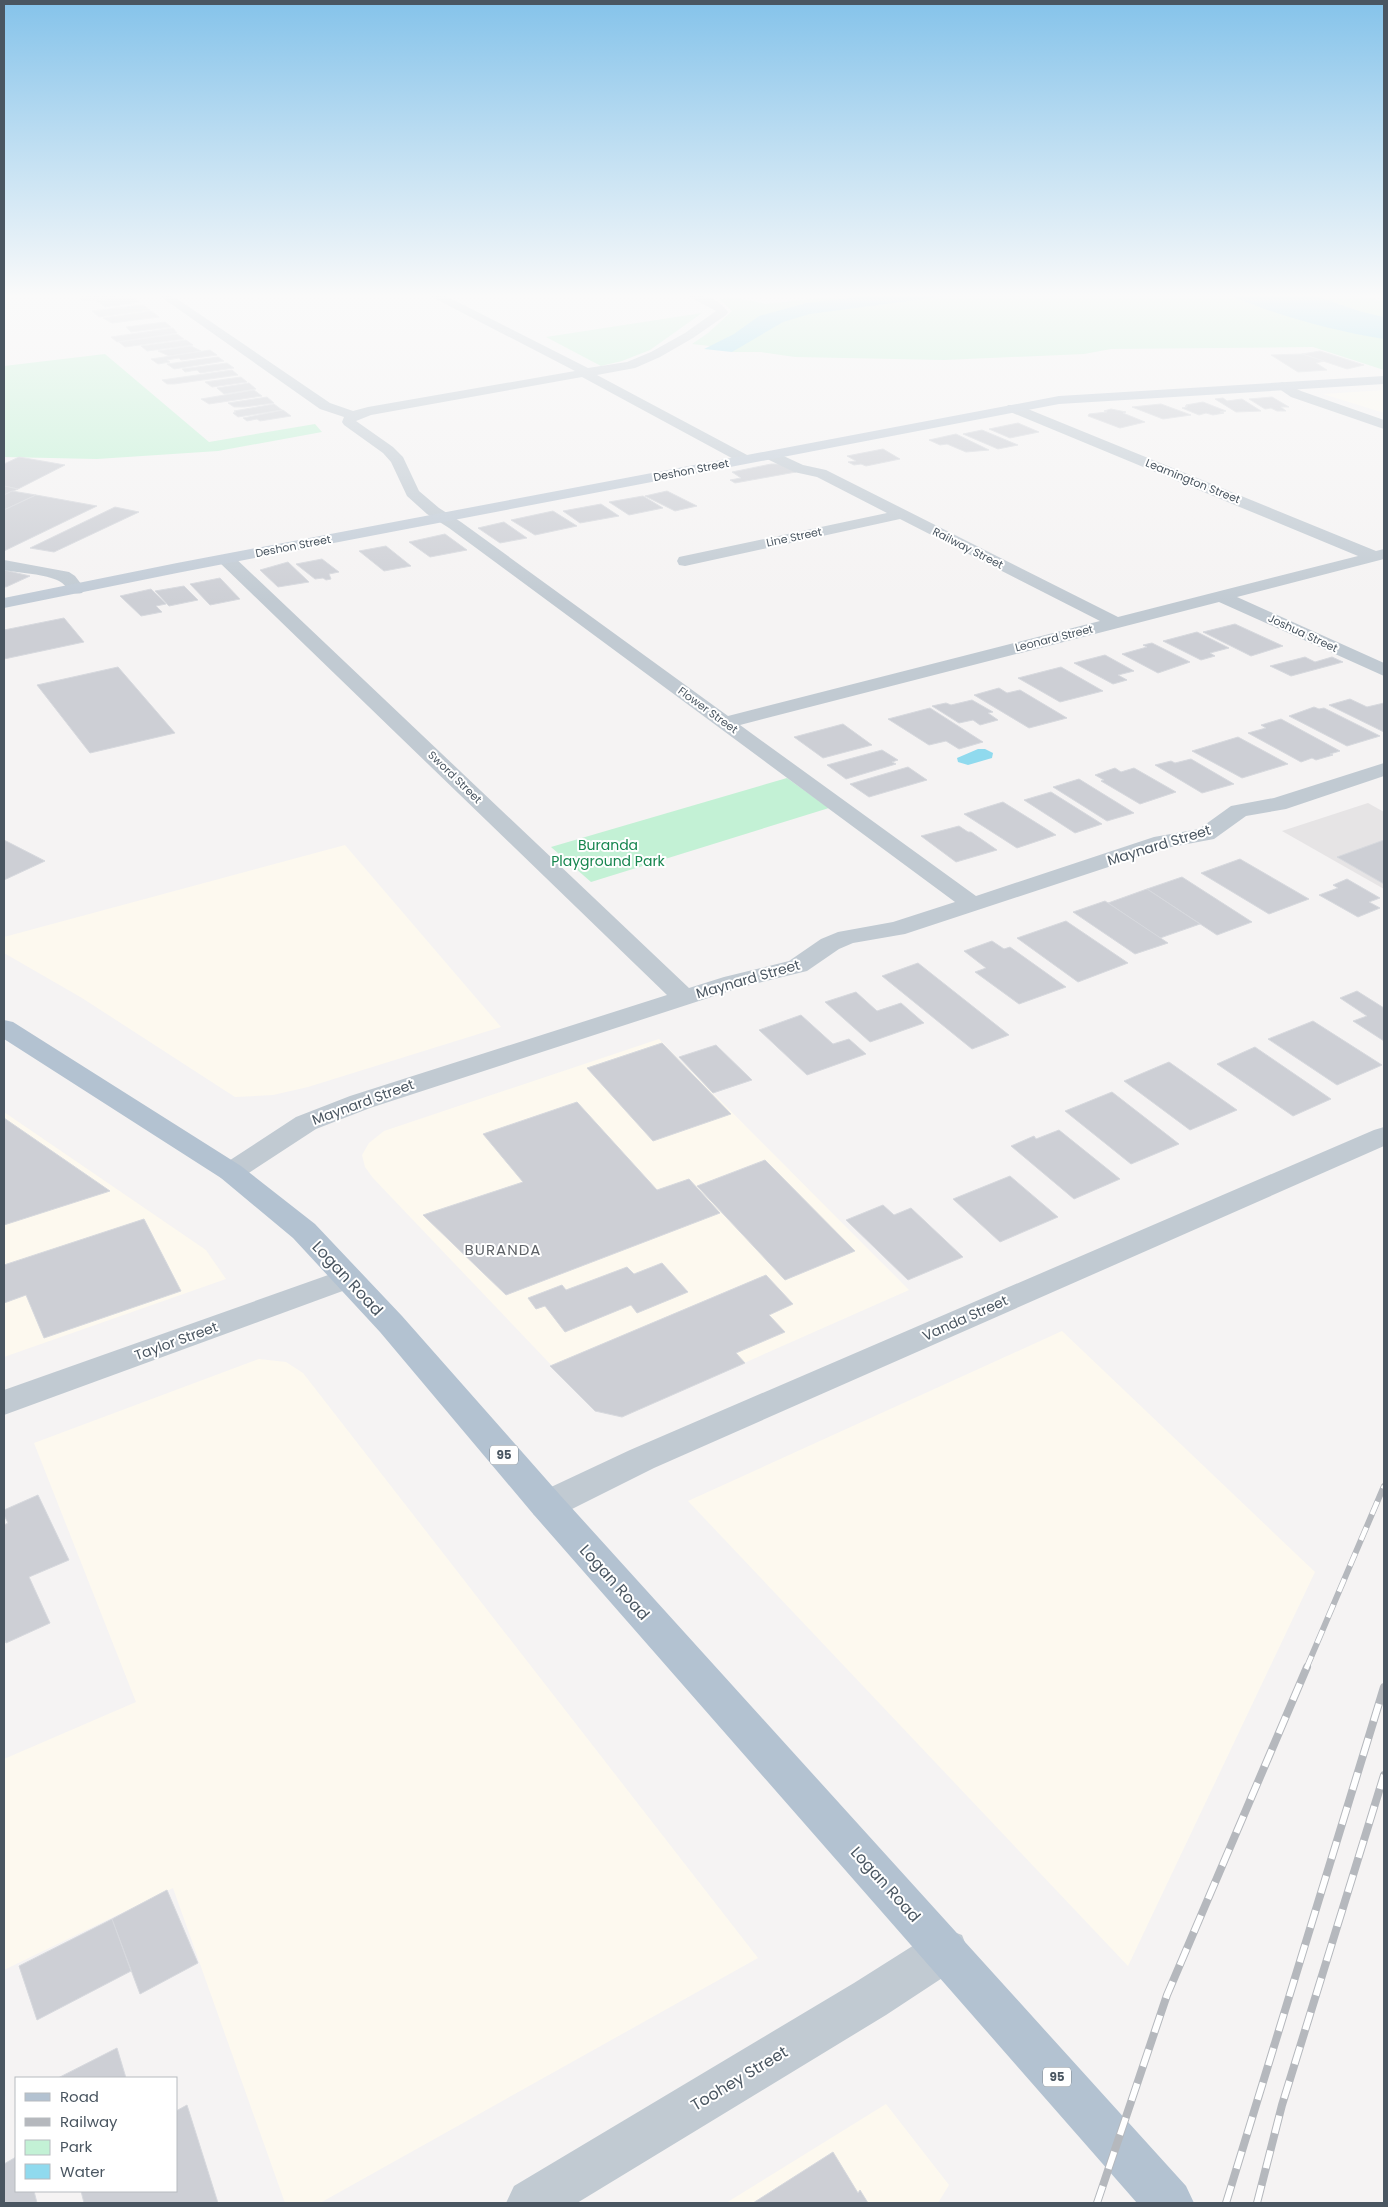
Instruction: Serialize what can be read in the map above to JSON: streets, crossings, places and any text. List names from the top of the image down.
{
  "streets": {
    "main road": ["Logan Road", "95"],
    "street": [
      "Deshon Street",
      "Leamington Street",
      "Line Street",
      "Railway Street",
      "Joshua Street",
      "Leonard Street",
      "Flower Street",
      "Sword Street",
      "Maynard Street",
      "Vanda Street",
      "Taylor Street",
      "Toohey Street"
    ]
  },
  "crossings": [
    ["Deshon Street", "Leamington Street"],
    ["Deshon Street", "Railway Street"],
    ["Deshon Street", "Flower Street"],
    ["Deshon Street", "Sword Street"],
    ["Leamington Street", "Leonard Street"],
    ["Line Street", "Railway Street"],
    ["Railway Street", "Leonard Street"],
    ["Joshua Street", "Leonard Street"],
    ["Leonard Street", "Flower Street"],
    ["Flower Street", "Maynard Street"],
    ["Sword Street", "Maynard Street"],
    ["Maynard Street", "Logan Road"],
    ["Logan Road", "Vanda Street"],
    ["Logan Road", "Taylor Street"],
    ["Logan Road", "Toohey Street"]
  ],
  "districts": ["BURANDA"],
  "parks": ["Buranda Playground Park"],
  "legend": [
    "Road",
    "Railway",
    "Park",
    "Water"
  ]
}
